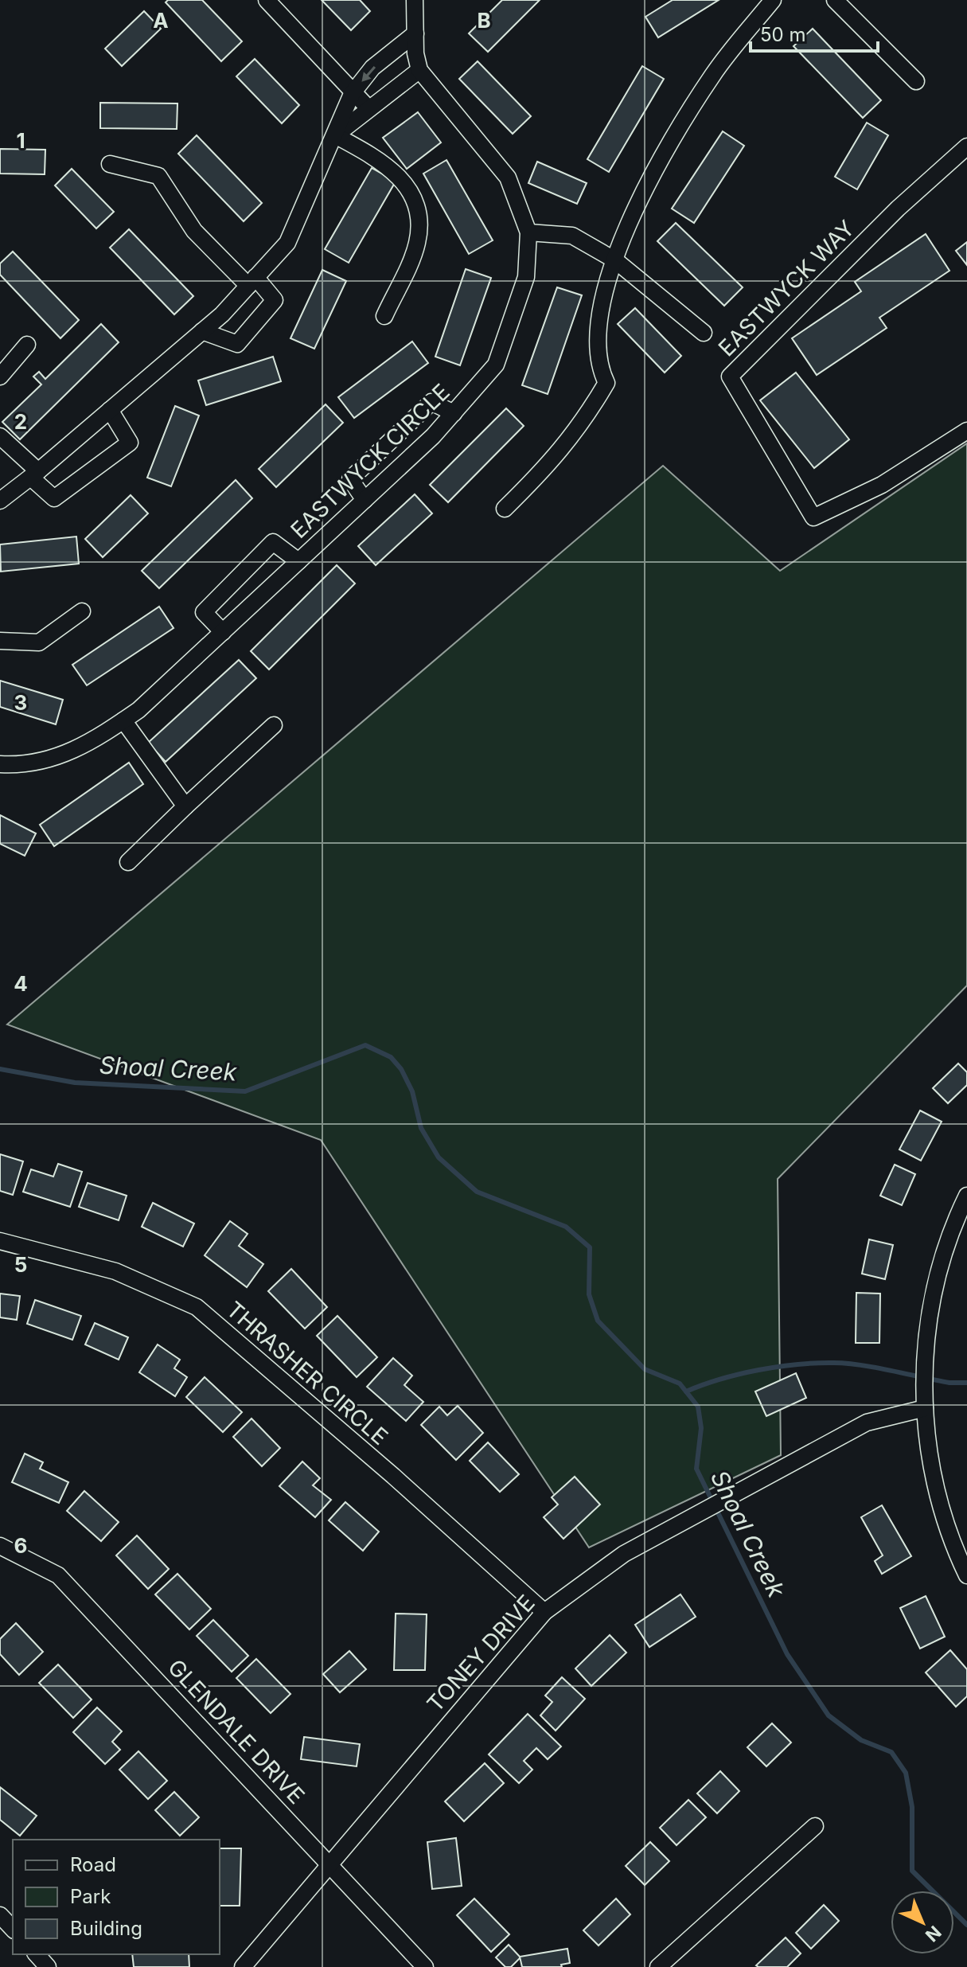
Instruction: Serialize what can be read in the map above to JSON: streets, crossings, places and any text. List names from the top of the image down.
{
  "streets": {
    "street": [
      "EASTWYCK WAY",
      "EASTWYCK CIRCLE",
      "THRASHER CIRCLE",
      "TONEY DRIVE",
      "GLENDALE DRIVE"
    ]
  },
  "crossings": [
    ["EASTWYCK WAY", "EASTWYCK CIRCLE"],
    ["THRASHER CIRCLE", "TONEY DRIVE"],
    ["TONEY DRIVE", "GLENDALE DRIVE"]
  ],
  "water": ["Shoal Creek"],
  "legend": ["Road", "Park", "Building"],
  "scale_bar": "50 m",
  "north": "bottom right",
  "grid": {
    "columns": ["A", "B"],
    "rows": [
      "1",
      "2",
      "3",
      "4",
      "5",
      "6"
    ]
  }
}
